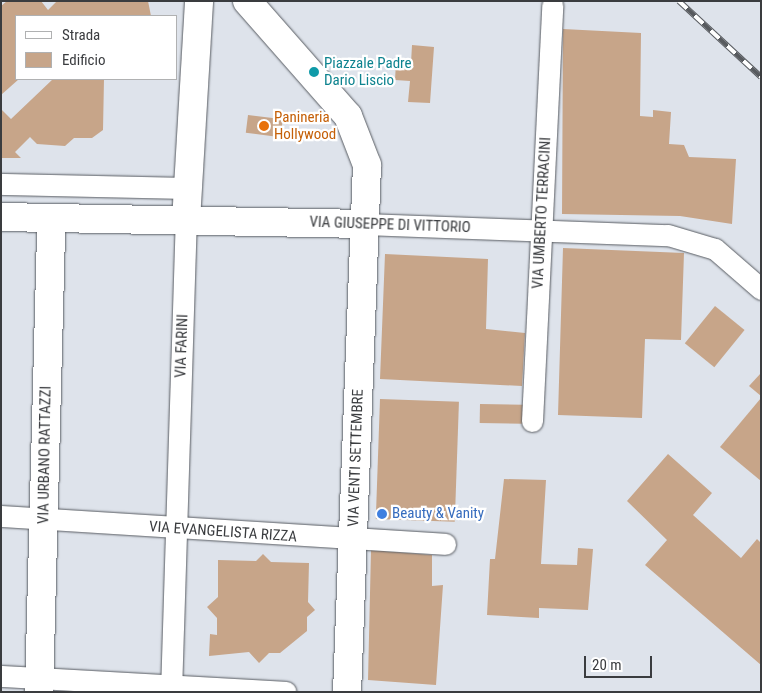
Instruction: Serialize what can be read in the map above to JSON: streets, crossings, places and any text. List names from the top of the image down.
{
  "streets": {
    "street": [
      "VIA UMBERTO TERRACINI",
      "VIA GIUSEPPE DI VITTORIO",
      "VIA FARINI",
      "VIA URBANO RATTAZZI",
      "VIA VENTI SETTEMBRE",
      "VIA EVANGELISTA RIZZA"
    ]
  },
  "crossings": [
    ["VIA UMBERTO TERRACINI", "VIA GIUSEPPE DI VITTORIO"],
    ["VIA GIUSEPPE DI VITTORIO", "VIA FARINI"],
    ["VIA GIUSEPPE DI VITTORIO", "VIA URBANO RATTAZZI"],
    ["VIA GIUSEPPE DI VITTORIO", "VIA VENTI SETTEMBRE"],
    ["VIA FARINI", "VIA EVANGELISTA RIZZA"],
    ["VIA URBANO RATTAZZI", "VIA EVANGELISTA RIZZA"],
    ["VIA VENTI SETTEMBRE", "VIA EVANGELISTA RIZZA"]
  ],
  "places": ["Piazzale Padre Dario Liscio", "Panineria Hollywood", "Beauty & Vanity"],
  "legend": ["Strada", "Edificio"],
  "scale_bar": "20 m"
}
